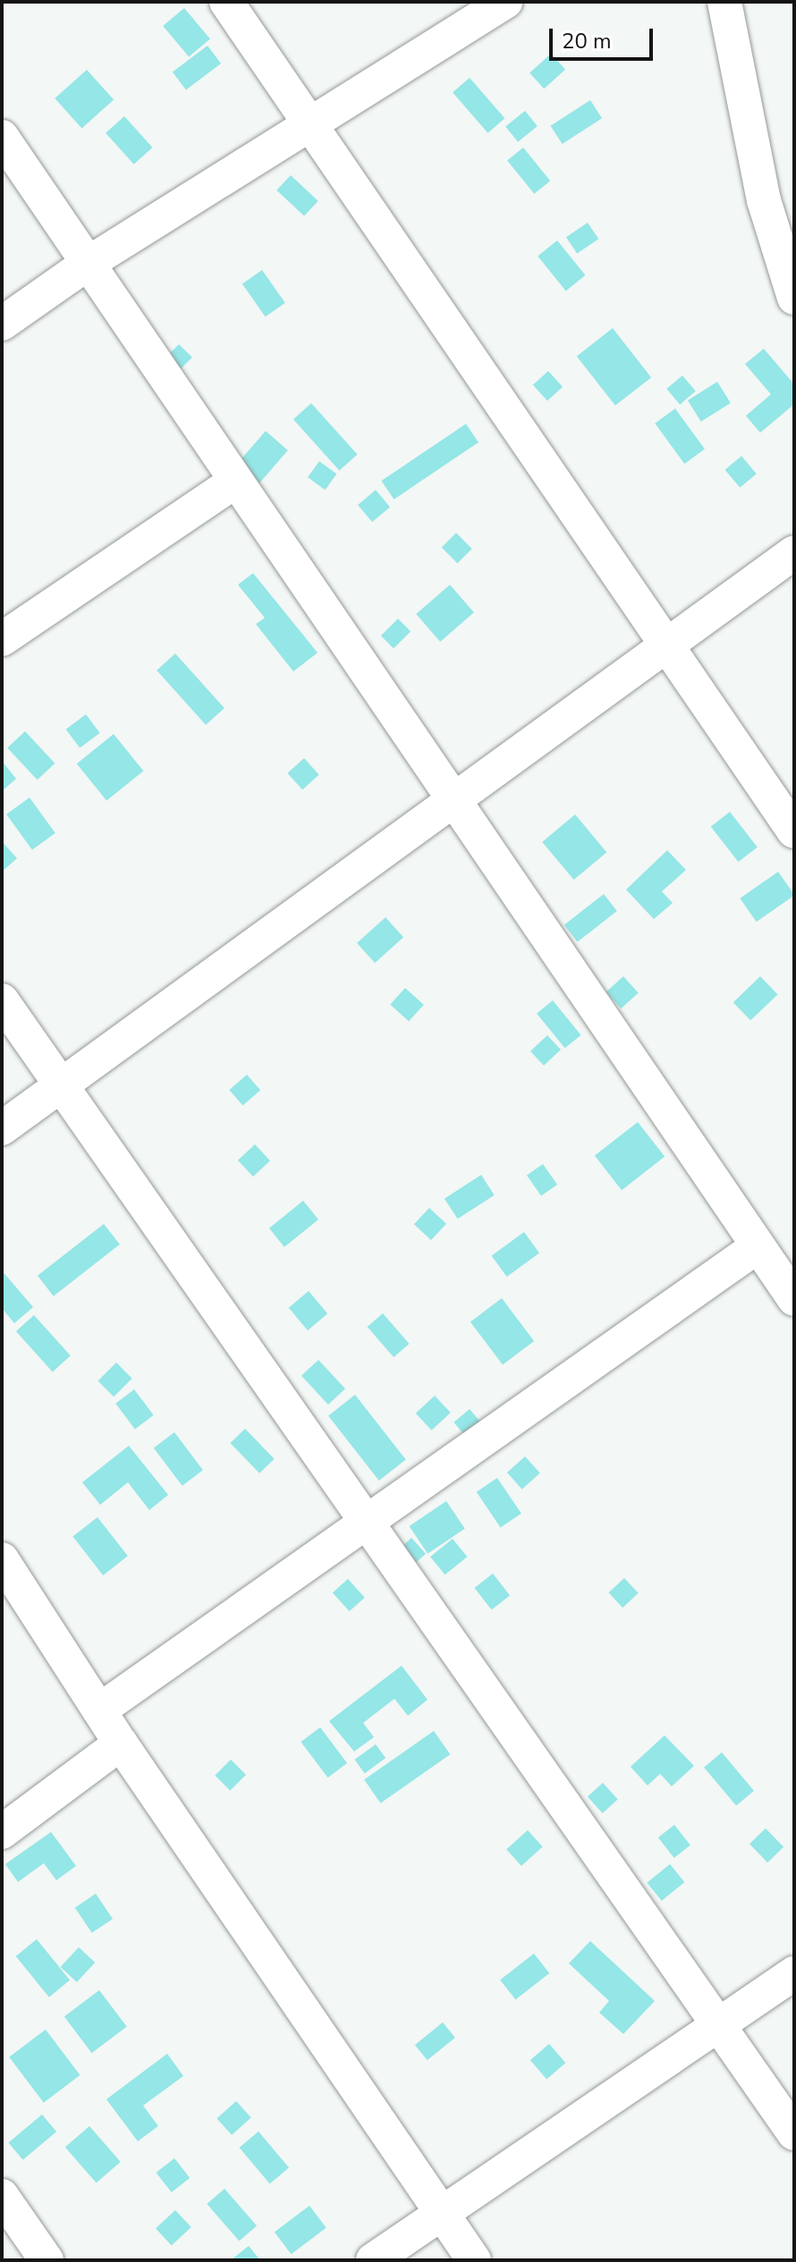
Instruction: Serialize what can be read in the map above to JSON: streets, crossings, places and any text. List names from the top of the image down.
{
  "scale_bar": "20 m"
}
